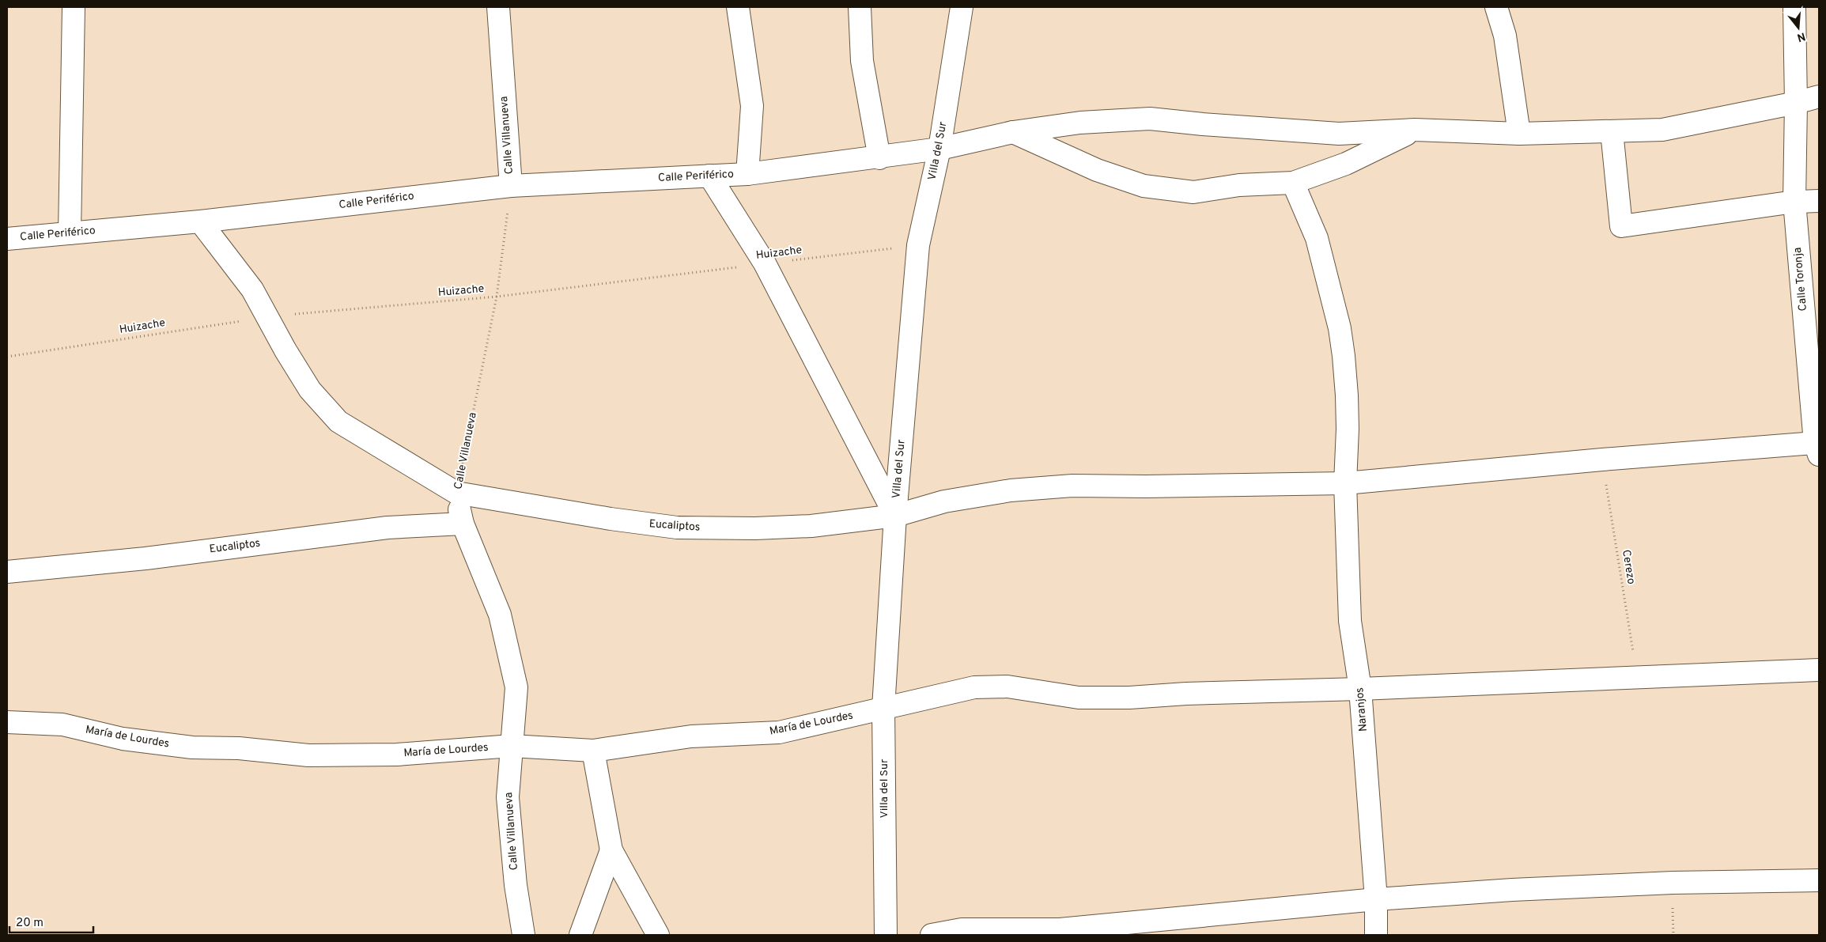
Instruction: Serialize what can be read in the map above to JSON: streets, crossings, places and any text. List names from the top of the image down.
{
  "streets": {
    "street": [
      "Calle Villanueva",
      "Villa del Sur",
      "Calle Periférico",
      "Calle Toronja",
      "Eucaliptos",
      "Naranjos",
      "María de Lourdes"
    ],
    "path": ["Huizache", "Cerezo"]
  },
  "crossings": [
    ["Calle Villanueva", "Calle Periférico"],
    ["Calle Villanueva", "Huizache"],
    ["Calle Villanueva", "Eucaliptos"],
    ["Calle Villanueva", "María de Lourdes"],
    ["Villa del Sur", "Calle Periférico"],
    ["Villa del Sur", "Huizache"],
    ["Villa del Sur", "Eucaliptos"],
    ["Villa del Sur", "María de Lourdes"],
    ["Calle Periférico", "Calle Toronja"],
    ["Calle Toronja", "Eucaliptos"],
    ["Eucaliptos", "Cerezo"],
    ["Eucaliptos", "Naranjos"],
    ["Cerezo", "María de Lourdes"],
    ["Naranjos", "María de Lourdes"]
  ],
  "scale_bar": "20 m",
  "north": "bottom"
}
